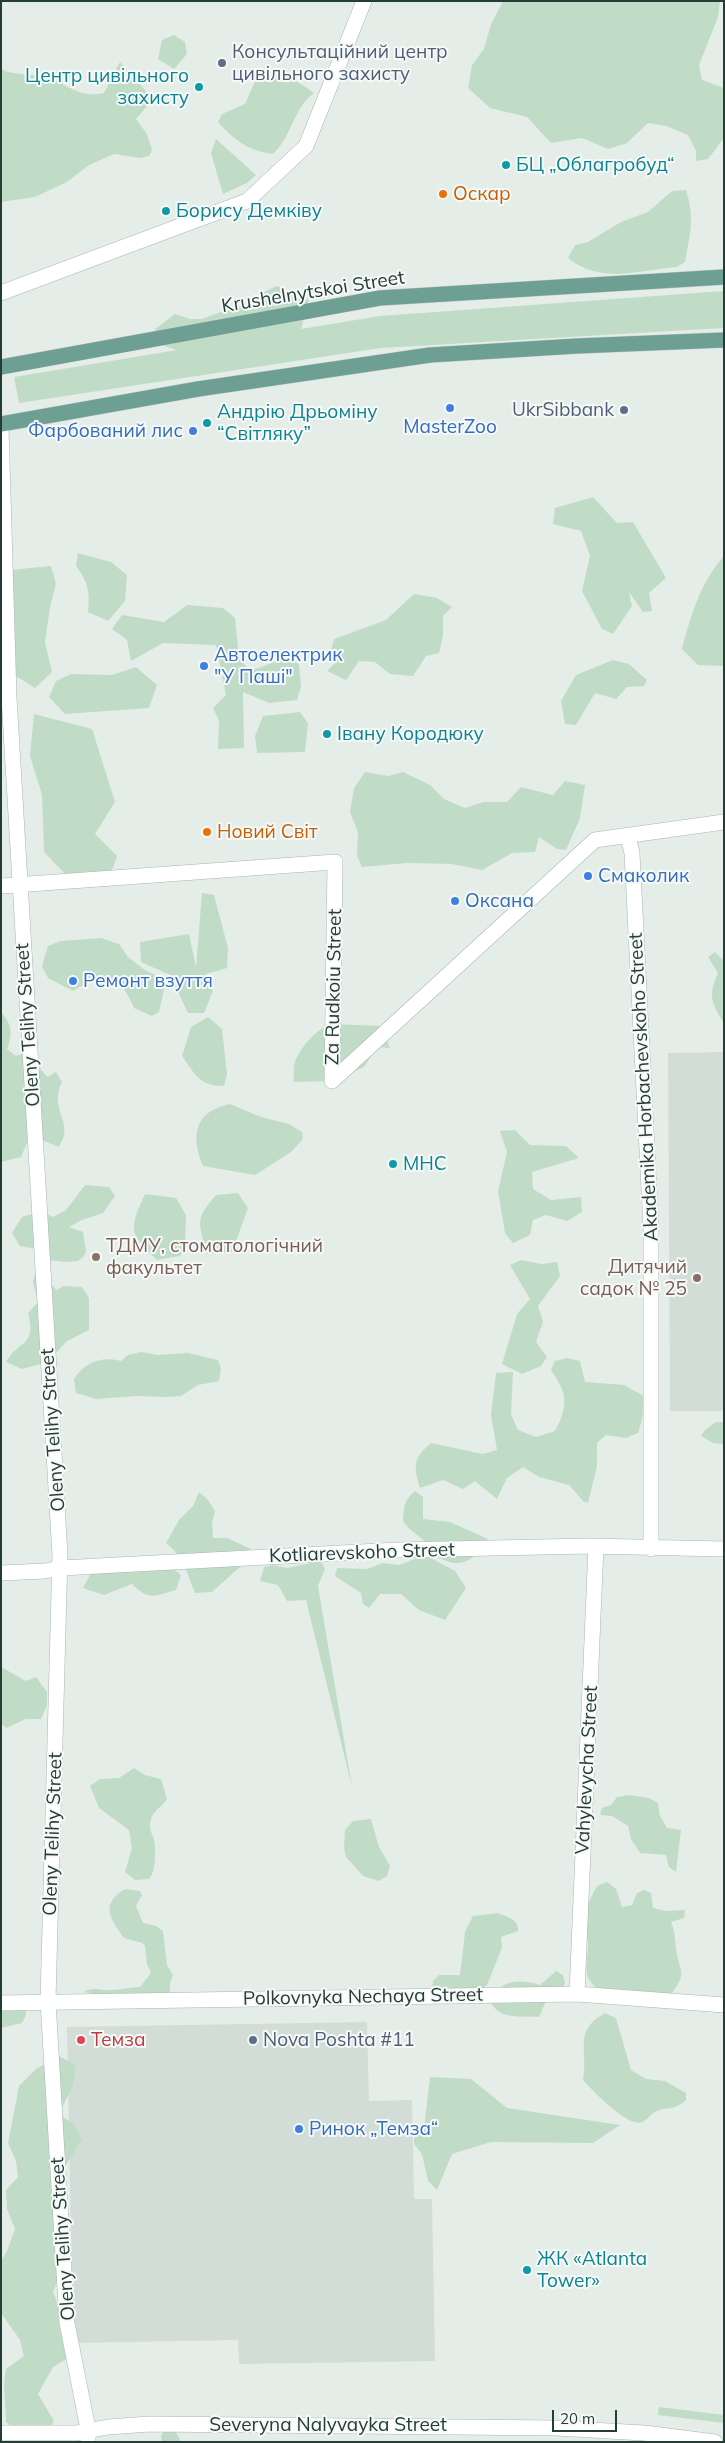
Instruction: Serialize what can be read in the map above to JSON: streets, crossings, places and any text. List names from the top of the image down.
{
  "streets": {
    "main road": ["Krushelnytskoi Street"],
    "street": [
      "Za Rudkoiu Street",
      "Oleny Telihy Street",
      "Akademika Horbachevskoho Street",
      "Kotliarevskoho Street",
      "Vahylevycha Street",
      "Polkovnyka Nechaya Street",
      "Severyna Nalyvayka Street"
    ]
  },
  "crossings": [
    ["Za Rudkoiu Street", "Oleny Telihy Street"],
    ["Za Rudkoiu Street", "Akademika Horbachevskoho Street"],
    ["Oleny Telihy Street", "Kotliarevskoho Street"],
    ["Oleny Telihy Street", "Polkovnyka Nechaya Street"],
    ["Oleny Telihy Street", "Severyna Nalyvayka Street"],
    ["Akademika Horbachevskoho Street", "Kotliarevskoho Street"],
    ["Kotliarevskoho Street", "Vahylevycha Street"],
    ["Vahylevycha Street", "Polkovnyka Nechaya Street"]
  ],
  "places": [
    "Консультаційний центр цивільного захисту",
    "Центр цивільного захисту",
    "БЦ „Облагробуд“",
    "Оскар",
    "Борису Демківу",
    "MasterZoo",
    "UkrSibbank",
    "Андрію Дрьоміну “Світляку”",
    "Фарбований лис",
    "Автоелектрик \"У Паші\"",
    "Івану Кородюку",
    "Новий Світ",
    "Смаколик",
    "Оксана",
    "Ремонт взуття",
    "МНС",
    "ТДМУ, стоматологічний факультет",
    "Дитячий садок № 25",
    "Темза",
    "Nova Poshta #11",
    "Ринок „Темза“",
    "ЖК «Atlanta Tower»"
  ],
  "scale_bar": "20 m"
}
